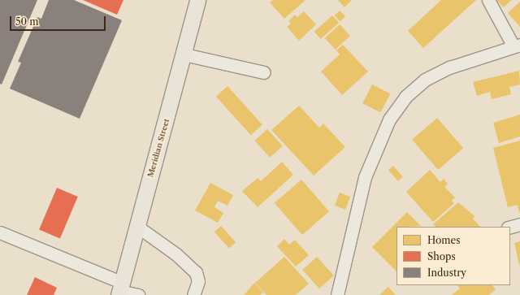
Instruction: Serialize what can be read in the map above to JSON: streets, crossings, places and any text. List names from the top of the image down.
{
  "streets": {
    "main road": ["Meridian Street"]
  },
  "legend": ["Homes", "Shops", "Industry"],
  "scale_bar": "50 m"
}
